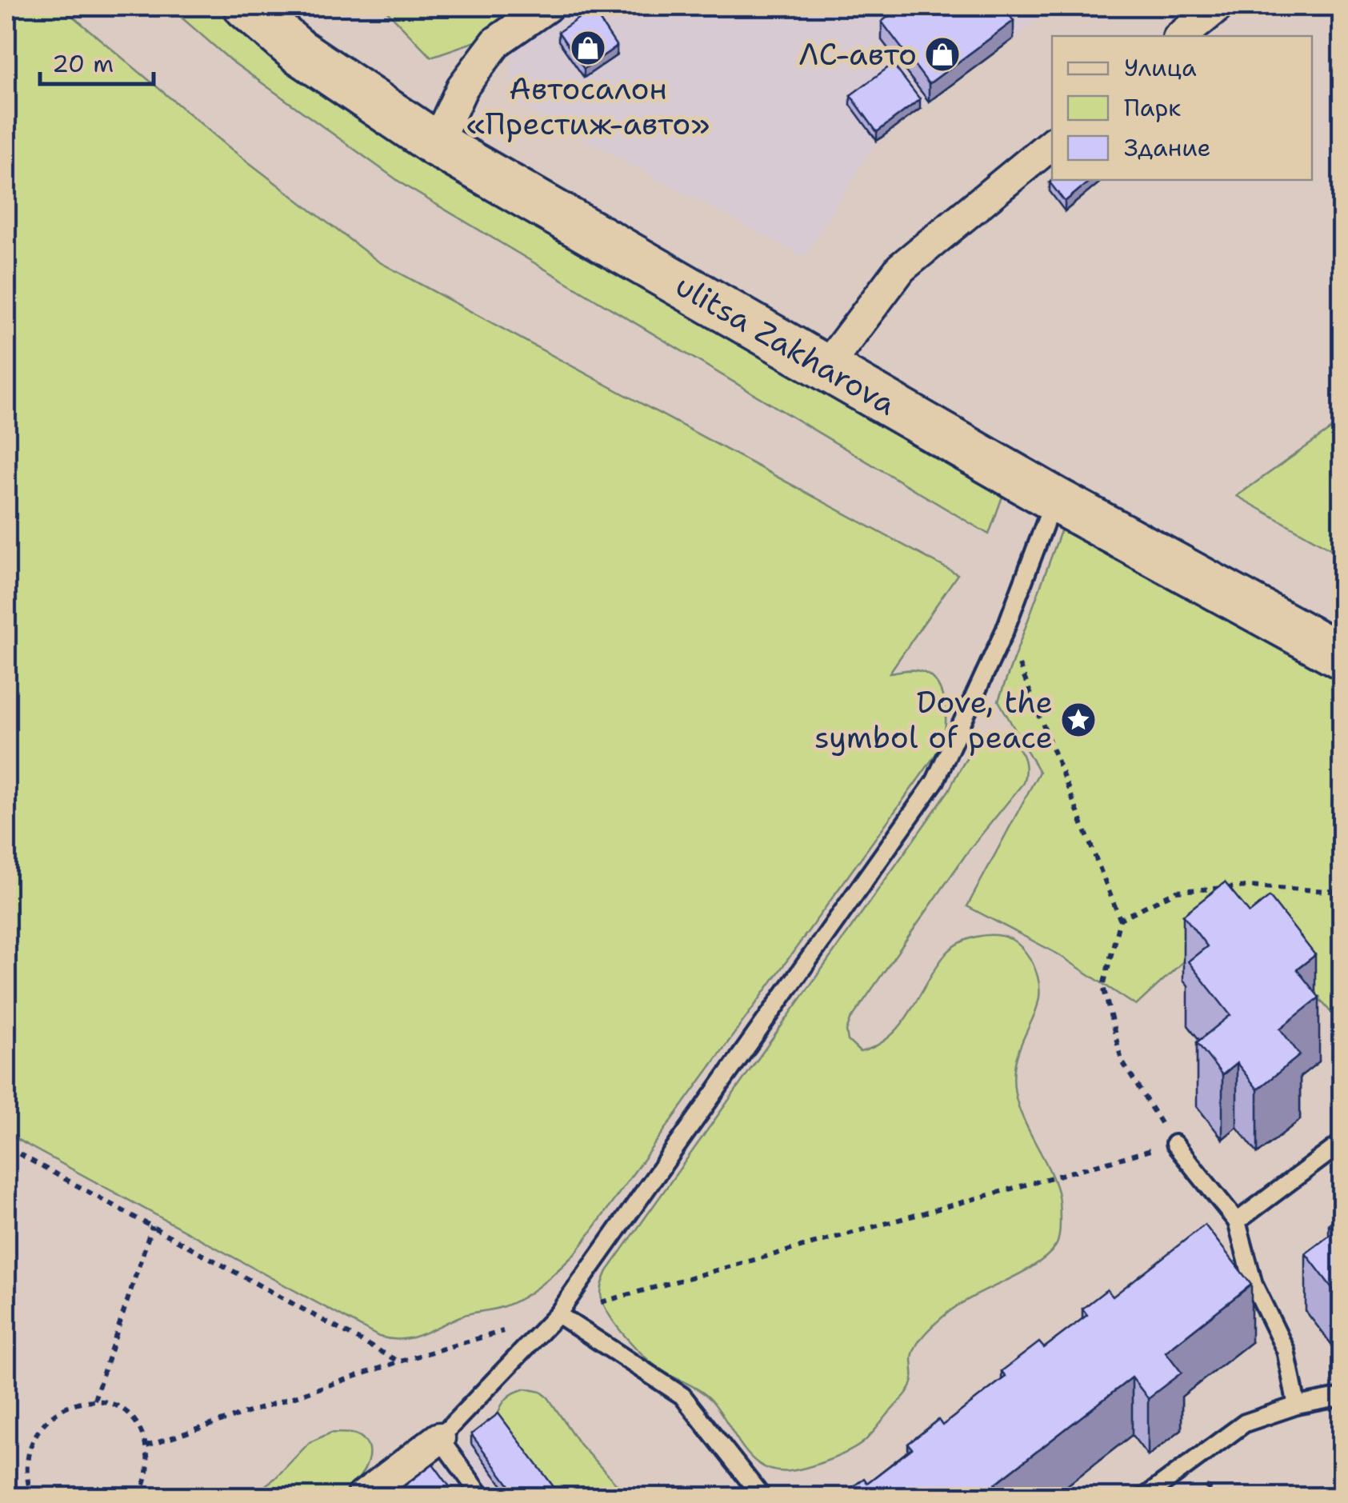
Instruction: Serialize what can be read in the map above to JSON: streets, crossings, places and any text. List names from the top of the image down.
{
  "streets": {
    "main road": ["ulitsa Zakharova"]
  },
  "places": {
    "shop": ["Автосалон «Престиж-авто»", "ЛС-авто"],
    "place": ["Dove, the symbol of peace"]
  },
  "legend": ["Улица", "Парк", "Здание"],
  "scale_bar": "20 m"
}
